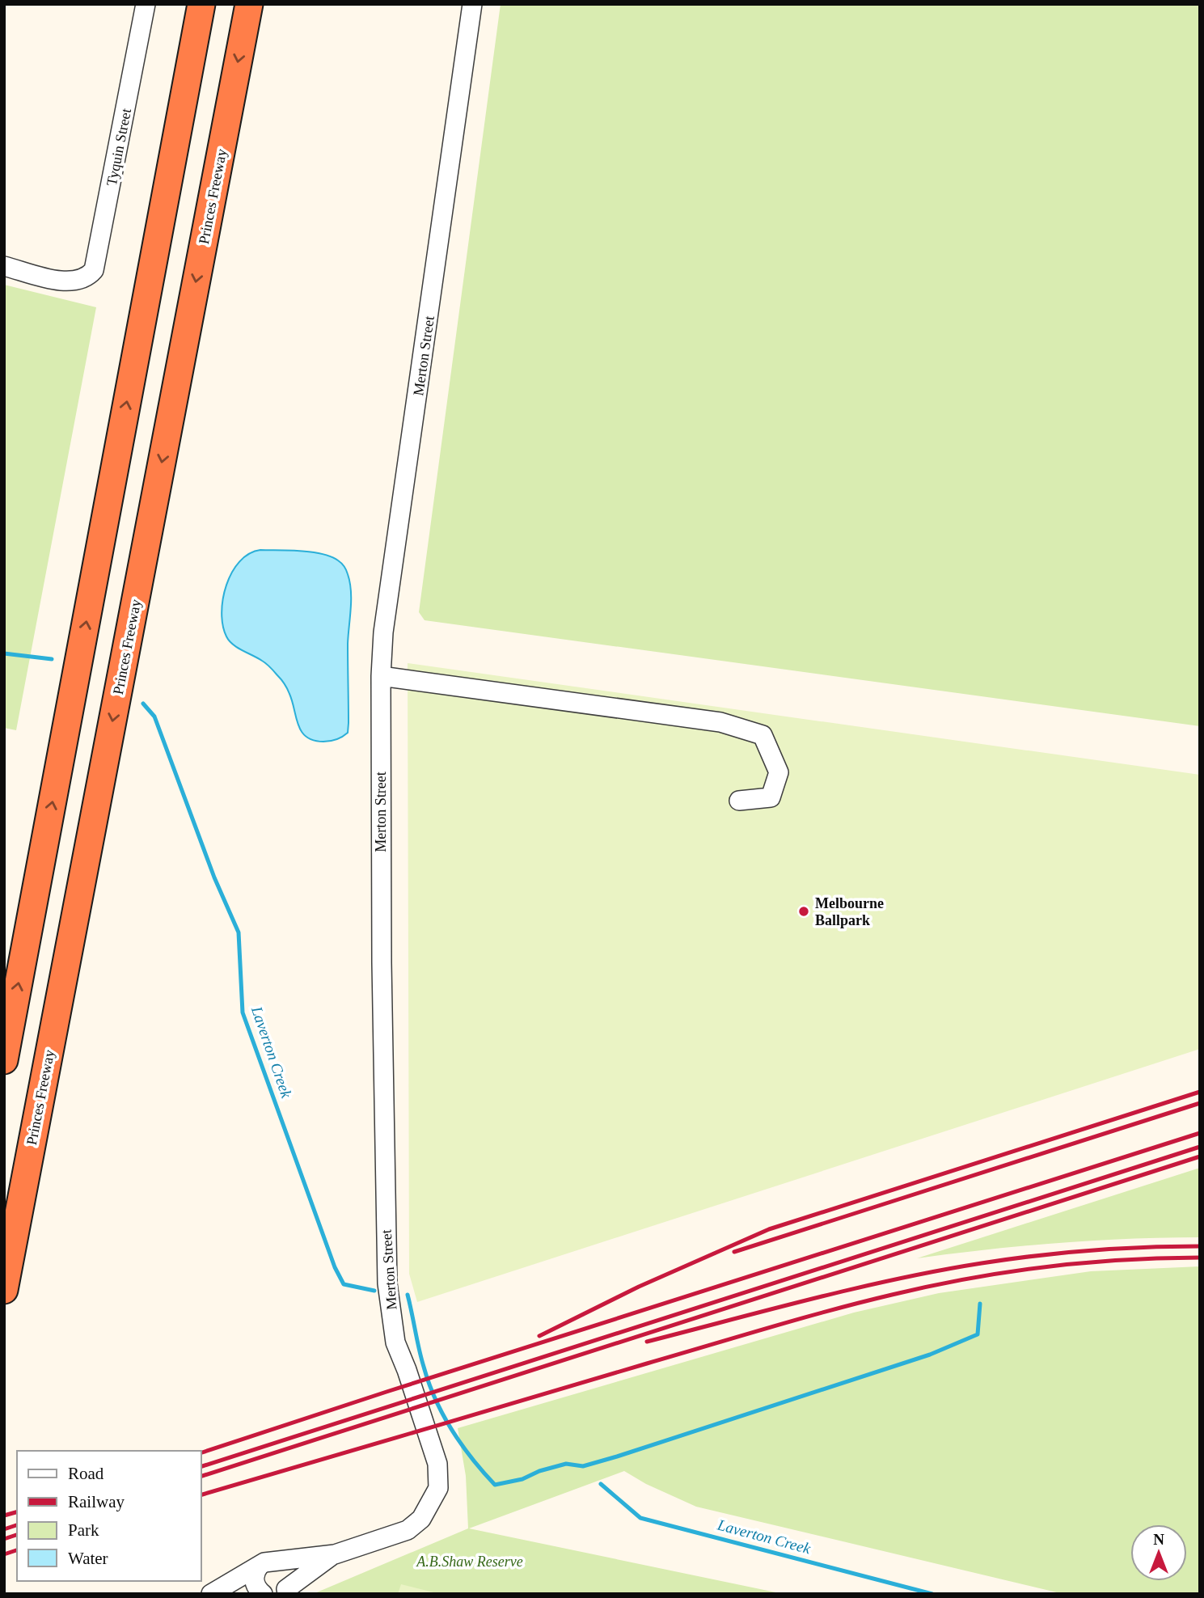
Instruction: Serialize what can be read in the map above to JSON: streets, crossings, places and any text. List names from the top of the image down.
{
  "streets": {
    "highway": ["Princes Freeway"],
    "street": ["Tyquin Street", "Merton Street"]
  },
  "water": ["Laverton Creek"],
  "parks": ["A.B.Shaw Reserve"],
  "places": ["Melbourne Ballpark"],
  "legend": [
    "Road",
    "Railway",
    "Park",
    "Water"
  ],
  "north": "top"
}
